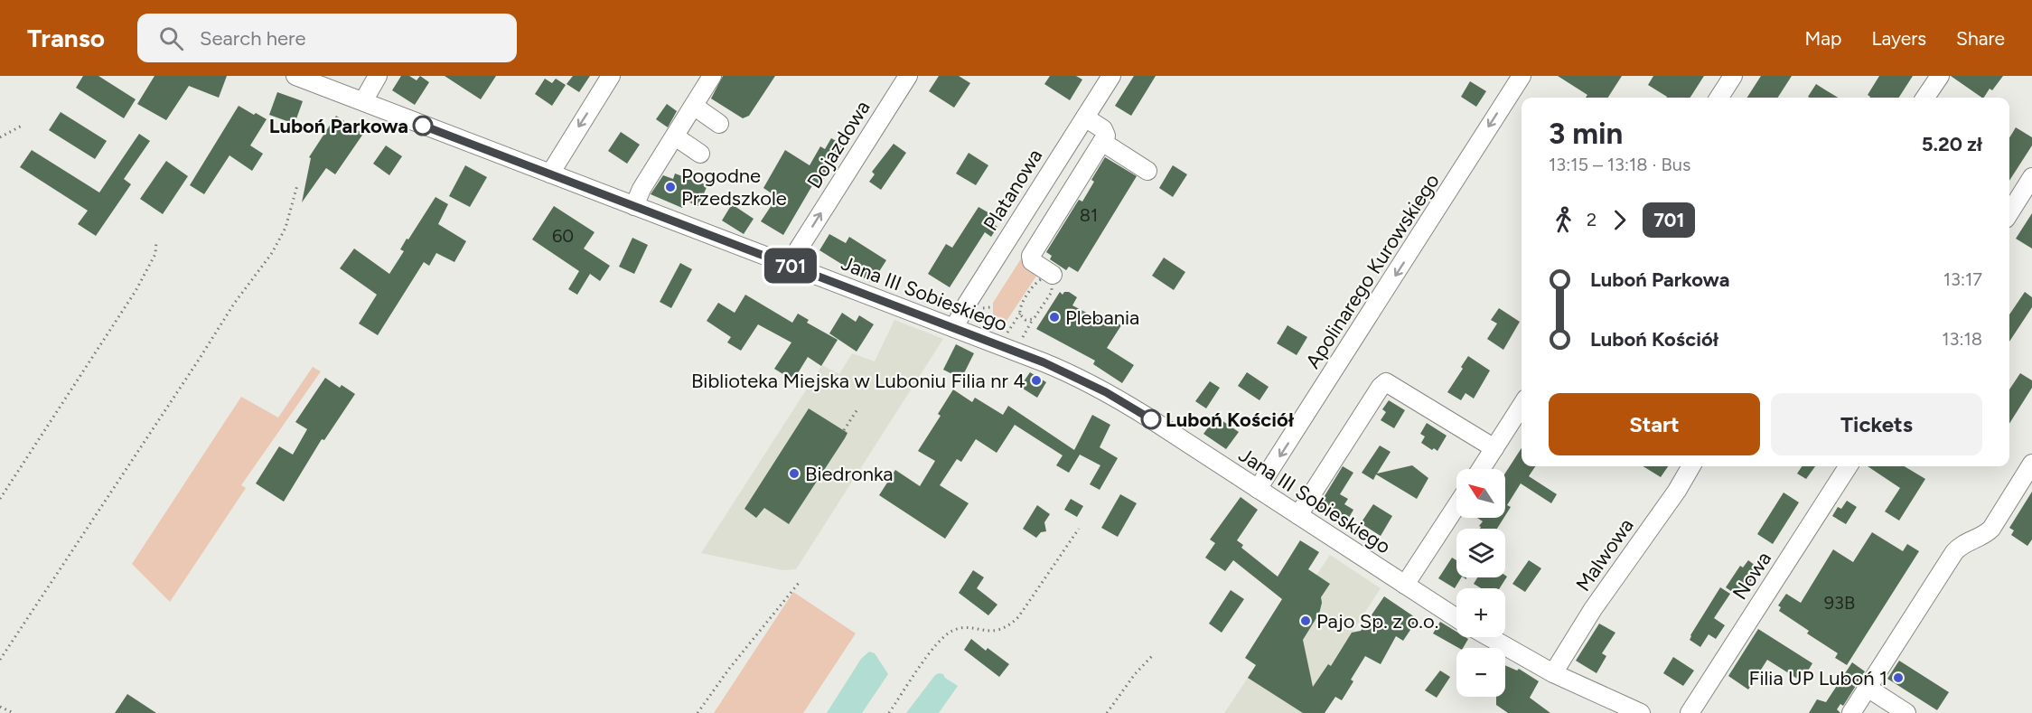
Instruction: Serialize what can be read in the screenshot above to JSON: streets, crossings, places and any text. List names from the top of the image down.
{
  "streets": {
    "street": [
      "Dojazdowa",
      "Platanowa",
      "Apolinarego Kurowskiego",
      "Jana III Sobieskiego",
      "Malwowa",
      "Nowa"
    ]
  },
  "crossings": [
    ["Dojazdowa", "Jana III Sobieskiego"],
    ["Platanowa", "Jana III Sobieskiego"],
    ["Apolinarego Kurowskiego", "Jana III Sobieskiego"]
  ],
  "one_way": ["Dojazdowa", "Apolinarego Kurowskiego"],
  "places": [
    "Luboń Parkowa",
    "Pogodne Przedszkole",
    "Plebania",
    "Biblioteka Miejska w Luboniu Filia nr 4",
    "Luboń Kościół",
    "Biedronka",
    "Pajo Sp. z o.o.",
    "Filia UP Luboń 1"
  ],
  "lines": ["bus line 701"],
  "house_numbers": ["81", "60", "93B"],
  "north": "top left",
  "page": {
    "header": "Transo",
    "search": "Search here",
    "nav": ["Map", "Layers", "Share"],
    "on_map": "701",
    "heading": ["3 min", "13:15 – 13:18 · Bus", "5.20 zł"],
    "legs": ["2", "701"],
    "list": [
      {
        "name": "Luboń Parkowa",
        "value": "13:17"
      },
      {
        "name": "Luboń Kościół",
        "value": "13:18"
      }
    ],
    "buttons": ["Start", "Tickets"],
    "map_buttons": ["+", "−"]
  }
}
